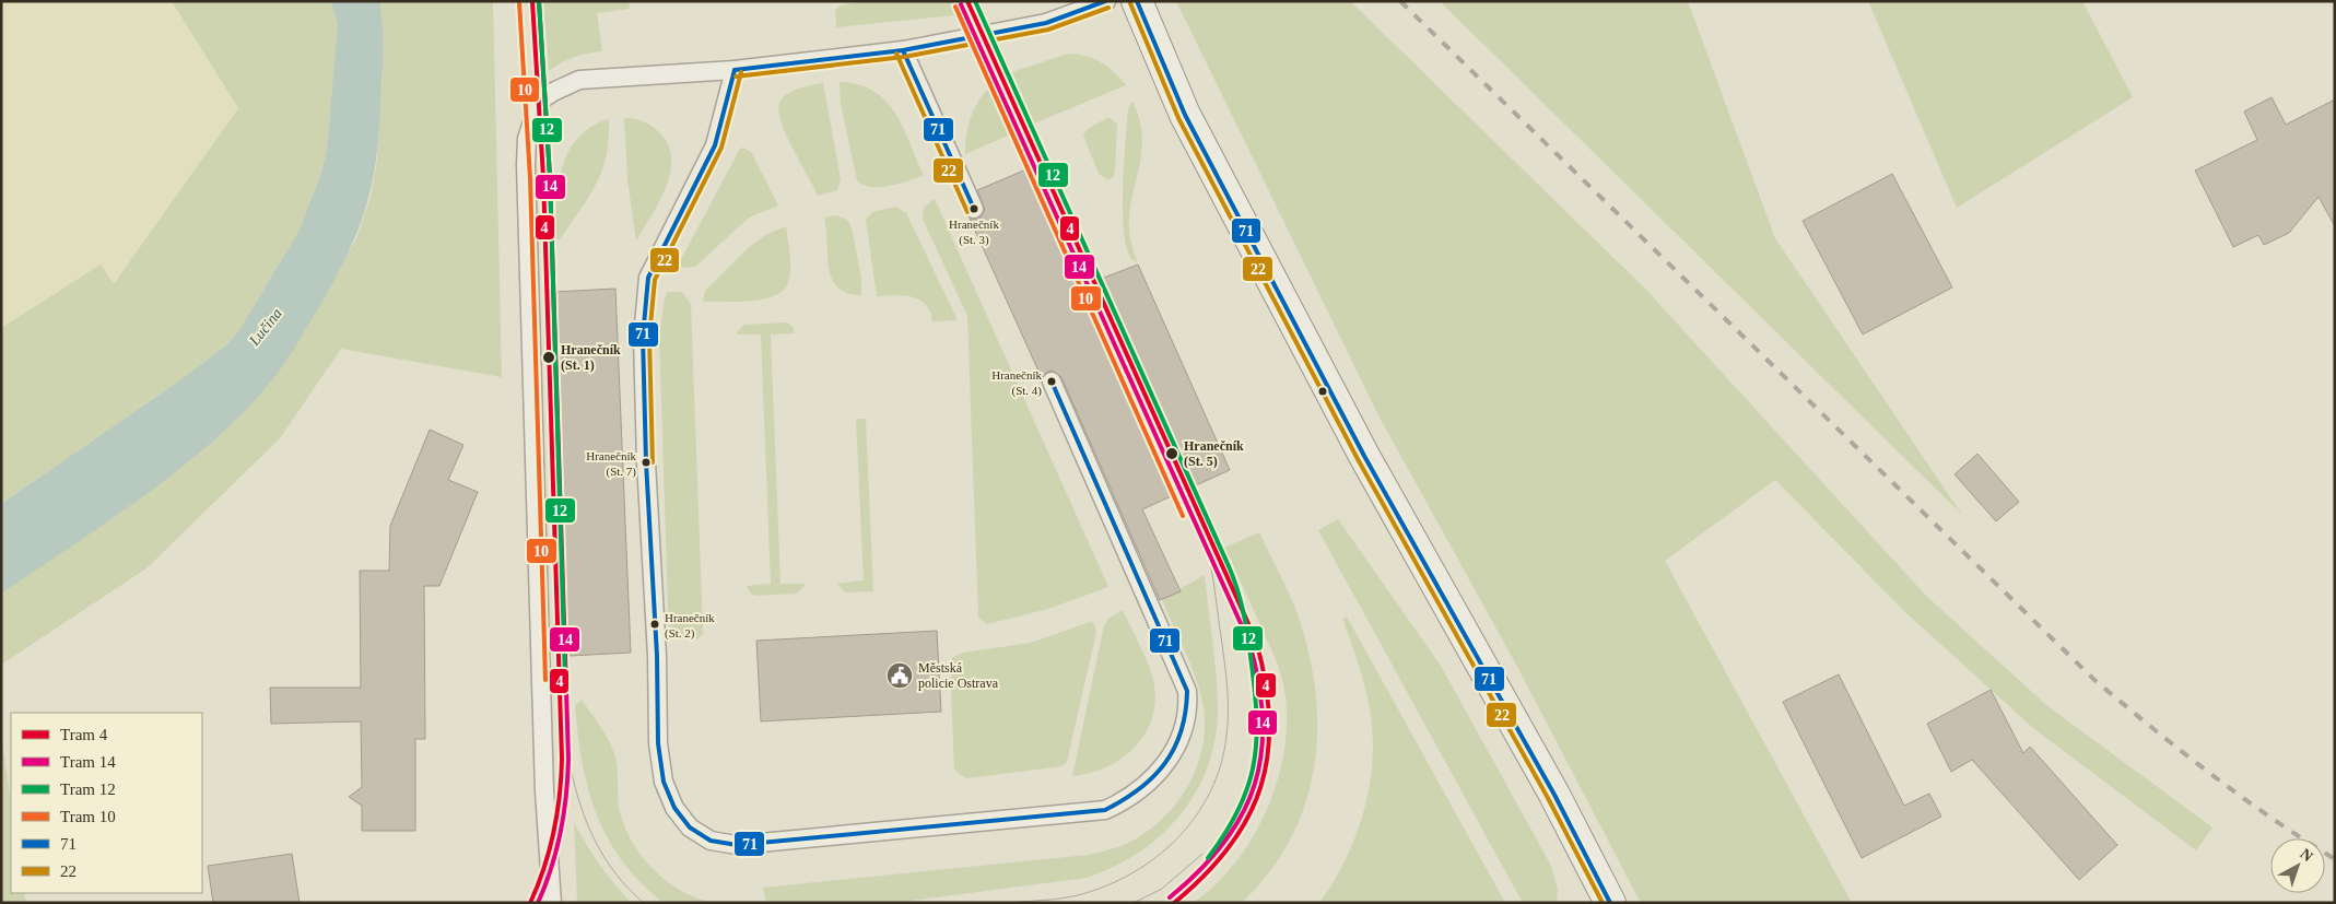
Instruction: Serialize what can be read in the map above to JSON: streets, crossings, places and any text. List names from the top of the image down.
{
  "water": ["Lučina"],
  "places": {
    "other": [
      "Hranečník (St. 3)",
      "Hranečník (St. 1)",
      "Hranečník (St. 4)",
      "Hranečník (St. 5)",
      "Hranečník (St. 7)",
      "Hranečník (St. 2)"
    ],
    "public building": ["Městská policie Ostrava"]
  },
  "lines": [
    "tram line 4",
    "tram line 14",
    "tram line 12",
    "transit line 71",
    "tram line 10",
    "transit line 22"
  ],
  "legend": [
    "Tram 4",
    "Tram 14",
    "Tram 12",
    "Tram 10",
    "71",
    "22"
  ],
  "north": "top right"
}
